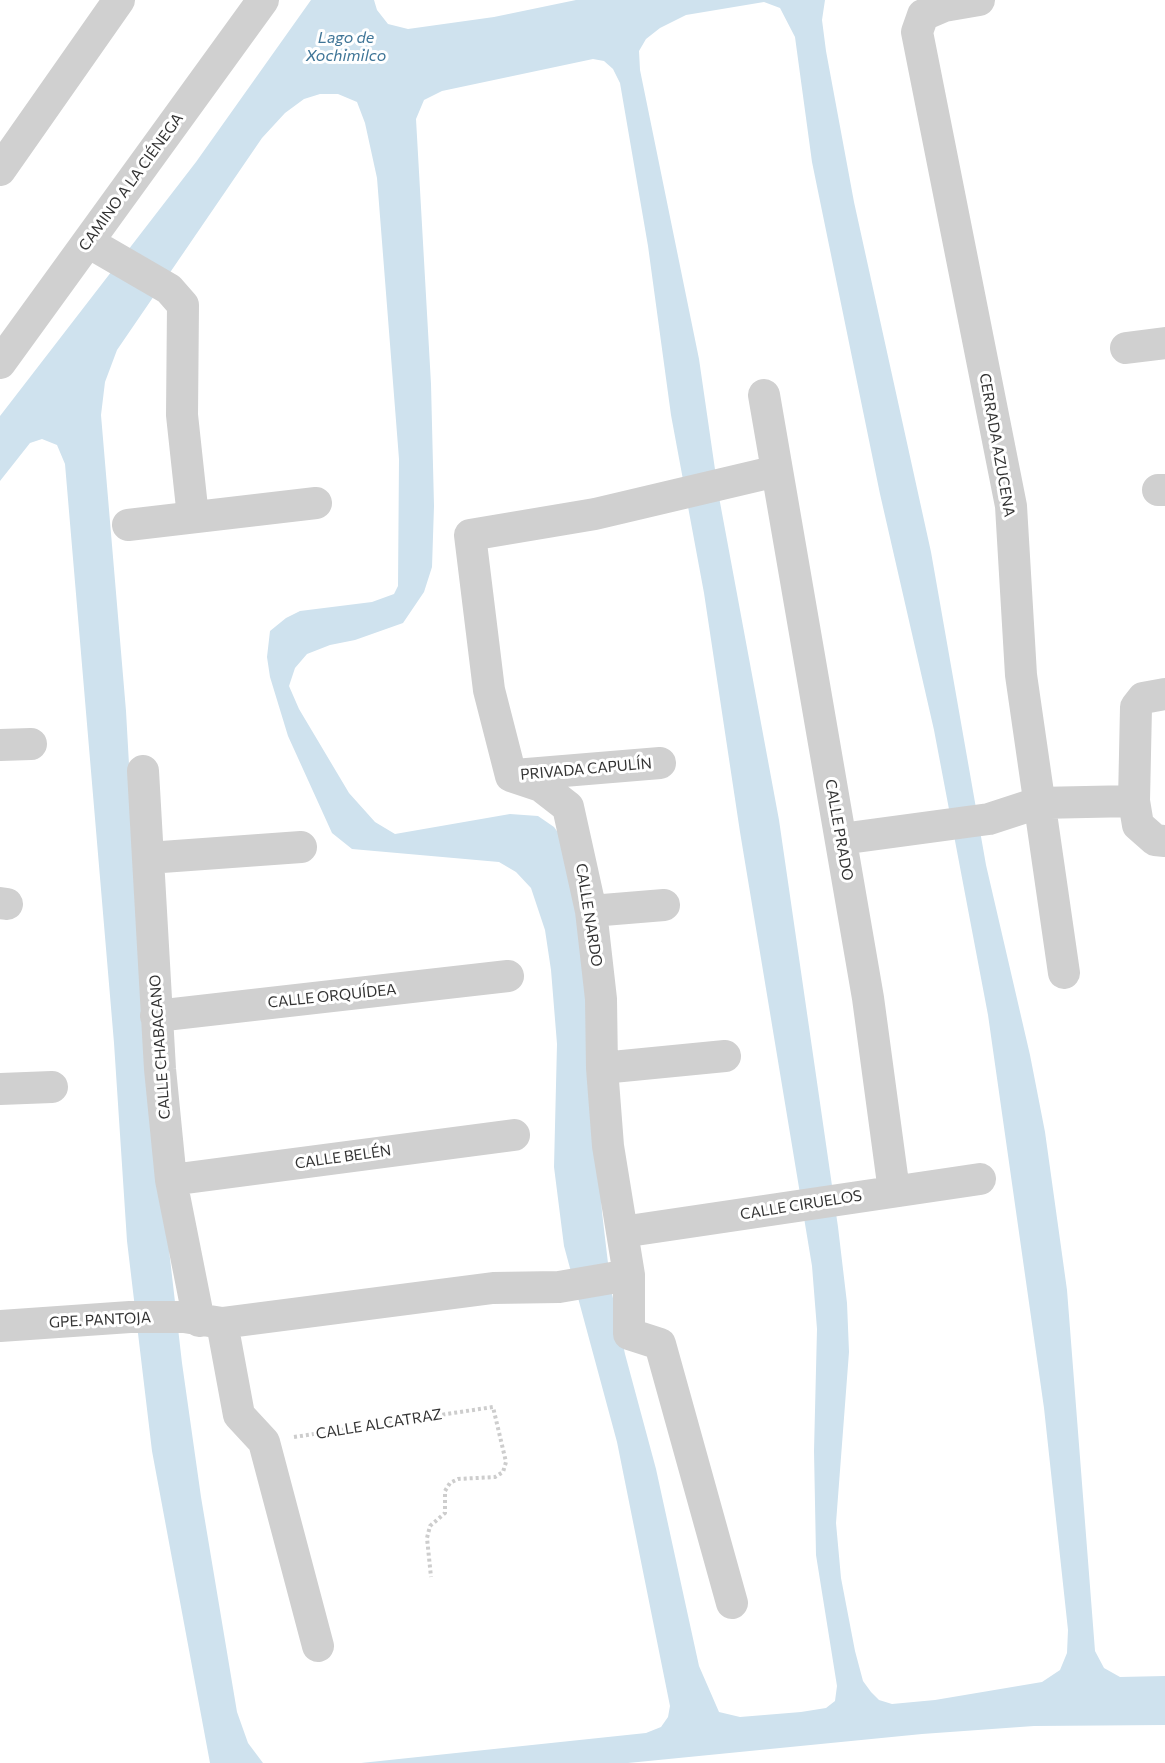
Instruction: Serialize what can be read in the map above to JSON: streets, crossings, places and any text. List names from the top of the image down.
{
  "streets": {
    "street": [
      "CAMINO A LA CIÉNEGA",
      "CERRADA AZUCENA",
      "PRIVADA CAPULÍN",
      "CALLE PRADO",
      "CALLE NARDO",
      "CALLE ORQUÍDEA",
      "CALLE CHABACANO",
      "CALLE BELÉN",
      "CALLE CIRUELOS",
      "GPE. PANTOJA"
    ],
    "path": ["CALLE ALCATRAZ"]
  },
  "crossings": [
    ["PRIVADA CAPULÍN", "CALLE NARDO"],
    ["CALLE PRADO", "CALLE CIRUELOS"],
    ["CALLE NARDO", "CALLE CIRUELOS"],
    ["CALLE NARDO", "GPE. PANTOJA"],
    ["CALLE ORQUÍDEA", "CALLE CHABACANO"],
    ["CALLE CHABACANO", "CALLE BELÉN"],
    ["CALLE CHABACANO", "GPE. PANTOJA"],
    ["CALLE CHABACANO", "CALLE ALCATRAZ"]
  ],
  "water": ["Lago de Xochimilco"]
}
